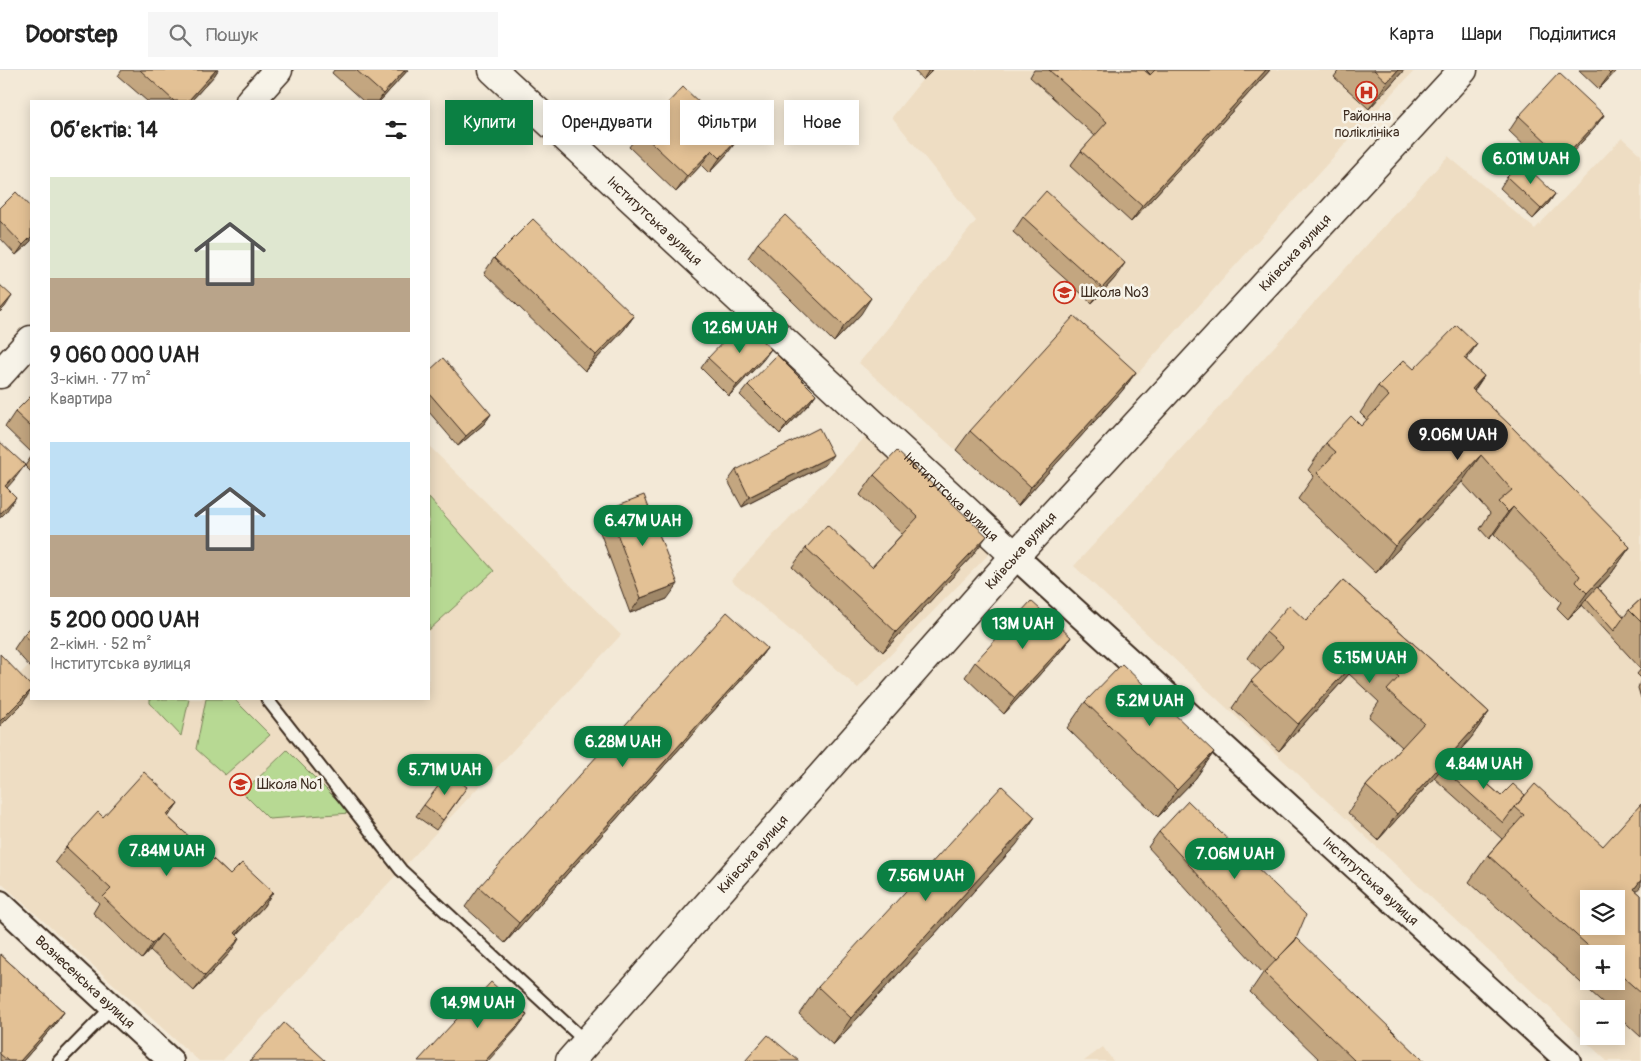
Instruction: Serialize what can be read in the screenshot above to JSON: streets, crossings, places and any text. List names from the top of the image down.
{
  "streets": {
    "main road": ["Інститутська вулиця", "Київська вулиця"],
    "street": ["Вознесенська вулиця"]
  },
  "crossings": [
    ["Інститутська вулиця", "Київська вулиця"]
  ],
  "places": {
    "hospital": ["Районна поліклініка"],
    "school or university": ["Школа №3", "Школа №1"]
  },
  "page": {
    "header": "Doorstep",
    "search": "Пошук",
    "nav": ["Карта", "Шари", "Поділитися"],
    "chip": [
      "Купити",
      "Орендувати",
      "Фільтри",
      "Нове"
    ],
    "heading": "Об’єктів: 14",
    "price": [
      "6.01M UAH",
      "12.6M UAH",
      "9.06M UAH",
      "6.47M UAH",
      "13M UAH",
      "5.15M UAH",
      "5.2M UAH",
      "6.28M UAH",
      "4.84M UAH",
      "5.71M UAH",
      "7.84M UAH",
      "7.06M UAH",
      "7.56M UAH",
      "14.9M UAH"
    ],
    "list": [
      {
        "name": "9 060 000 UAH",
        "note": "3-кімн. · 77 m² · Квартира"
      },
      {
        "name": "5 200 000 UAH",
        "note": "2-кімн. · 52 m² · Інститутська вулиця"
      }
    ],
    "map_buttons": ["+", "−"]
  }
}
